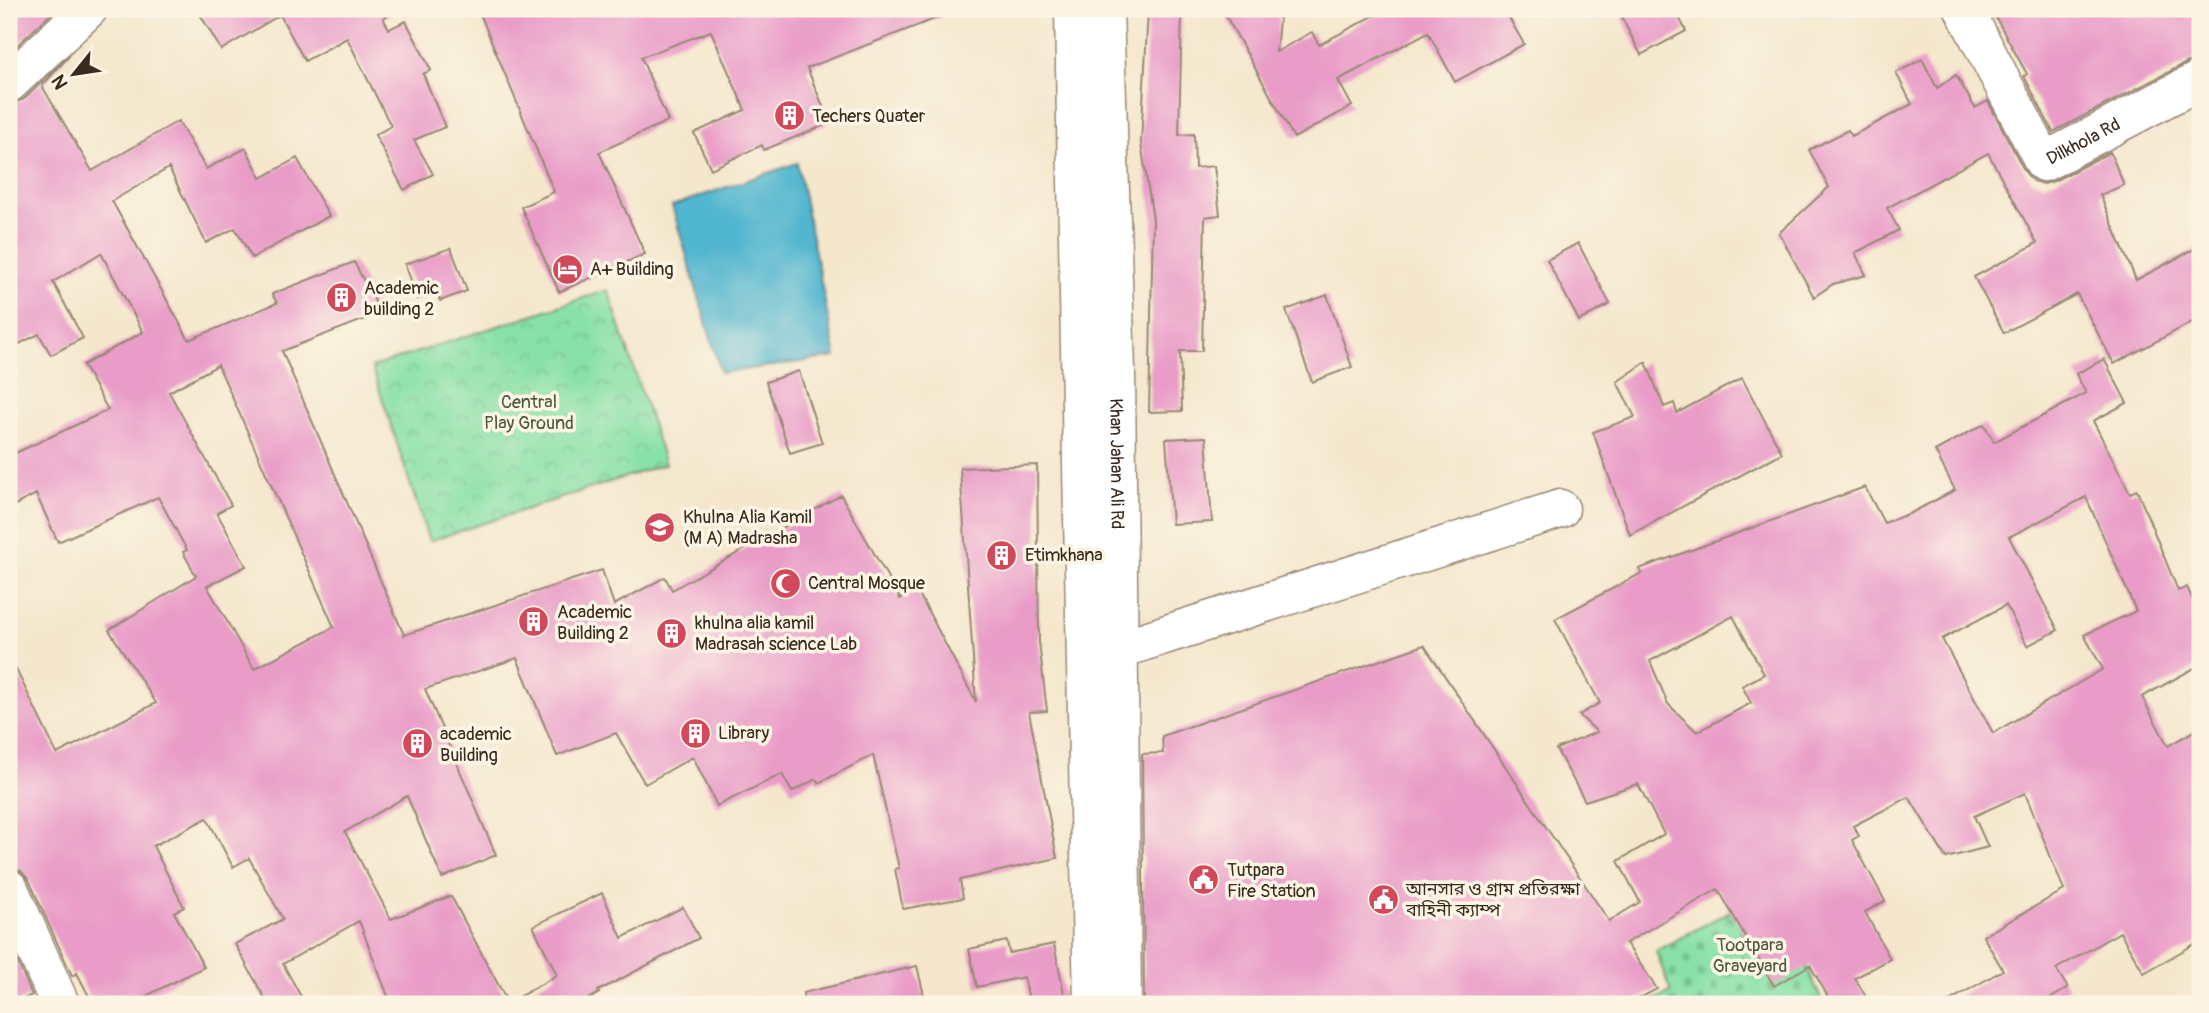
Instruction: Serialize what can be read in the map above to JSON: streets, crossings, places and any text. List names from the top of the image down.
{
  "streets": {
    "main road": ["Dilkhola Rd", "Khan Jahan Ali Rd"]
  },
  "parks": ["Central Play Ground", "Tootpara Graveyard"],
  "places": {
    "building": [
      "Techers Quater",
      "Academic building 2",
      "Etimkhana",
      "Academic Building 2",
      "khulna alia kamil Madrasah science Lab",
      "Library",
      "academic Building"
    ],
    "hotel": ["A+ Building"],
    "school or university": ["Khulna Alia Kamil (M A) Madrasha"],
    "mosque": ["Central Mosque"],
    "public building": ["Tutpara Fire Station", "আনসার ও গ্রাম প্রতিরক্ষা বাহিনী ক্যাম্প"]
  },
  "north": "bottom left"
}
